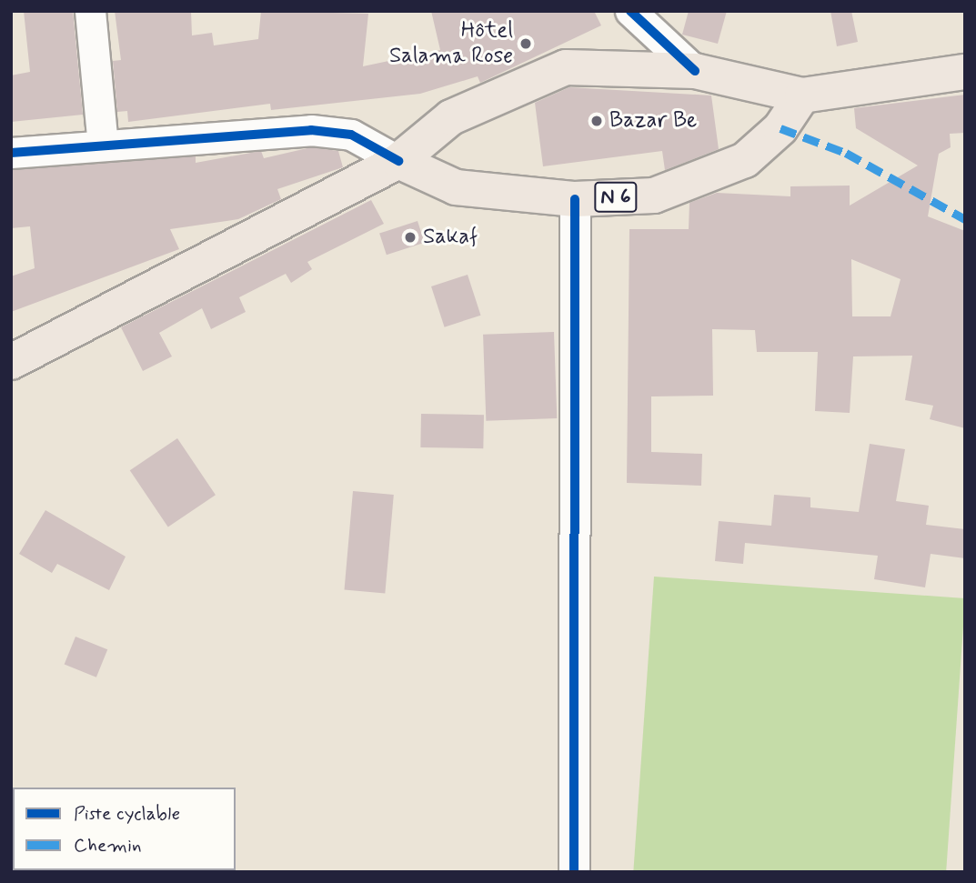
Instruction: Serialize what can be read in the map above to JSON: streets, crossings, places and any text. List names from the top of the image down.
{
  "streets": {
    "main road": ["N 6"]
  },
  "places": ["Hôtel Salama Rose", "Bazar Be", "Sakaf"],
  "legend": ["Piste cyclable", "Chemin"]
}
